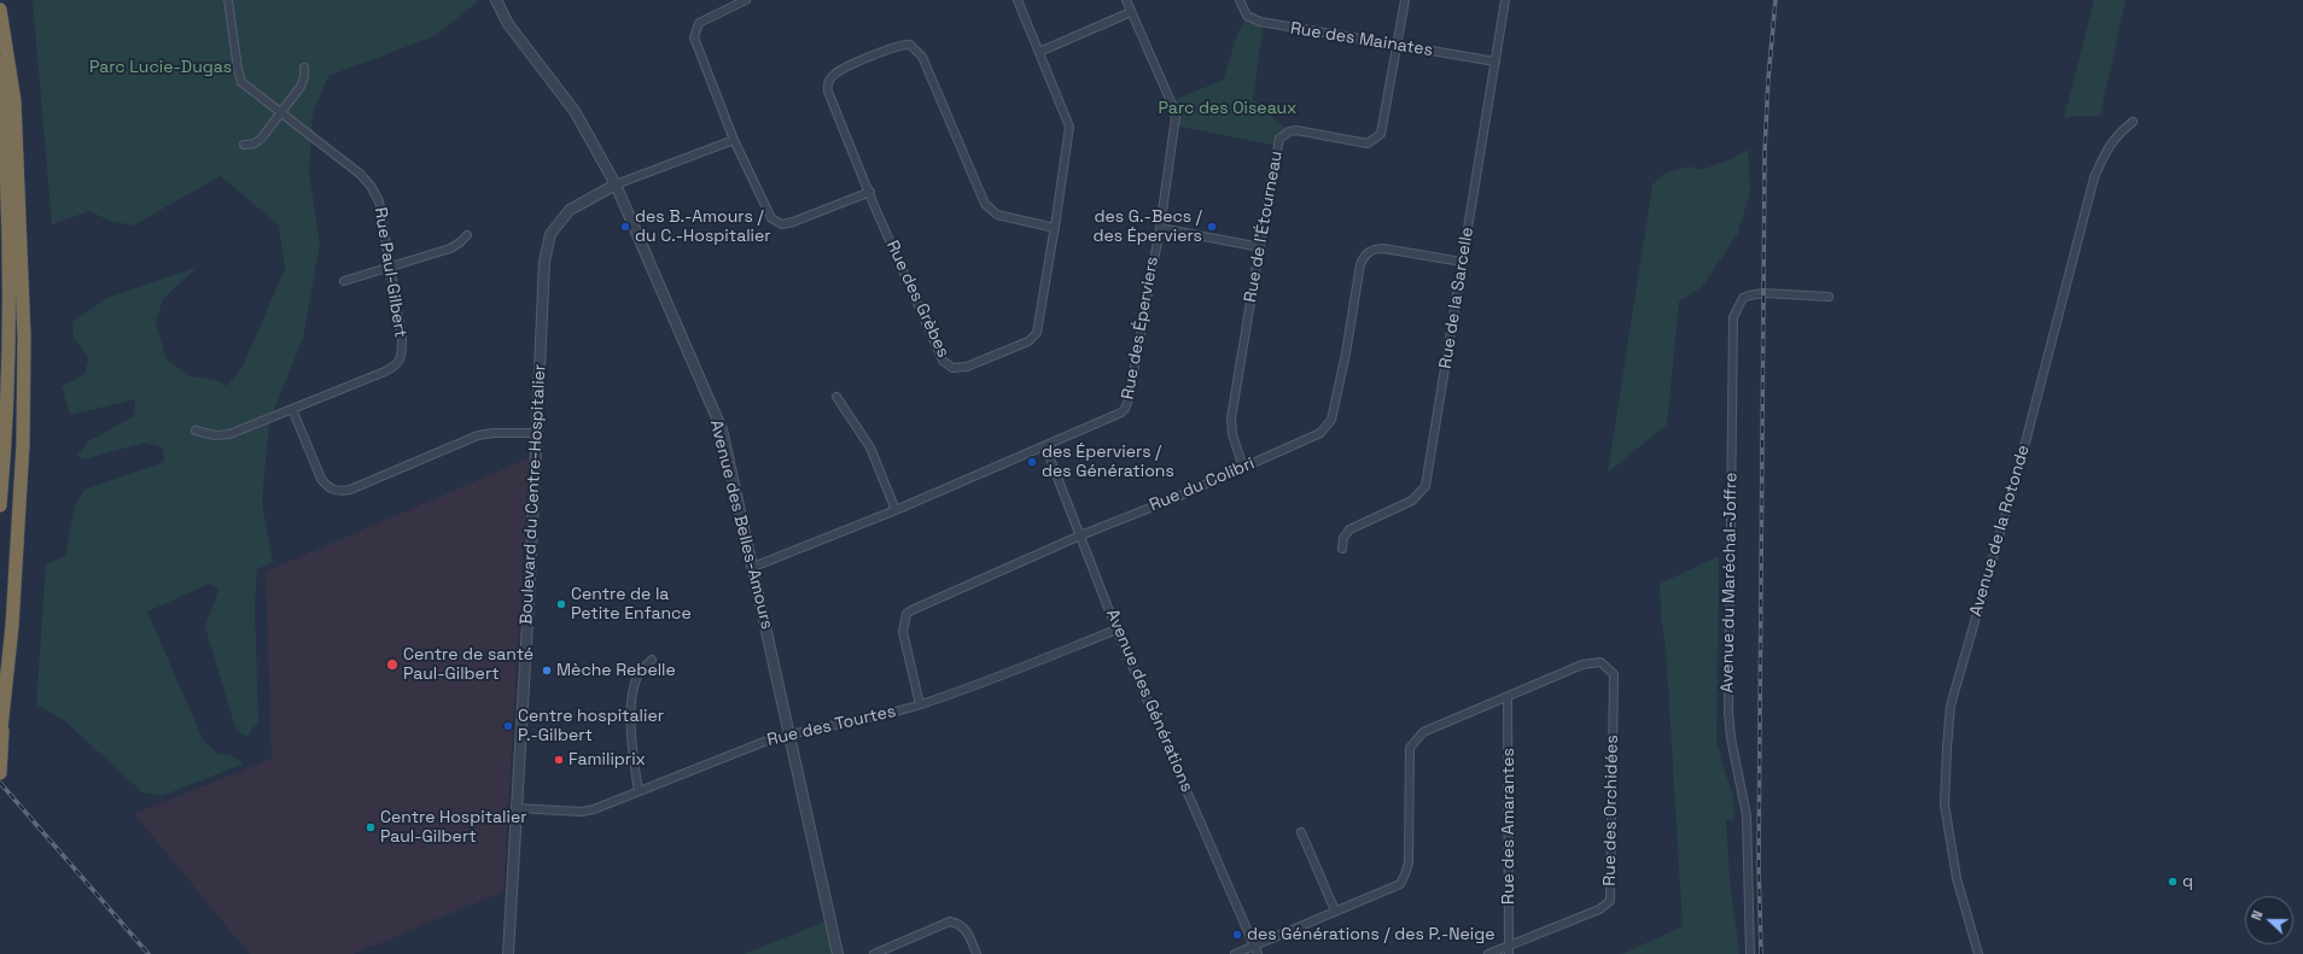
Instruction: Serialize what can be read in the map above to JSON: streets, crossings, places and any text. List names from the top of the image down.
{
  "streets": {
    "street": [
      "Rue des Mainates",
      "Rue de l'Étourneau",
      "Rue Paul-Gilbert",
      "Rue de la Sarcelle",
      "Rue des Grèbes",
      "Rue des Éperviers",
      "Rue du Colibri",
      "Boulevard du Centre-Hospitalier",
      "Avenue des Belles-Amours",
      "Avenue de la Rotonde",
      "Avenue du Maréchal-Joffre",
      "Avenue des Générations",
      "Rue des Tourtes",
      "Rue des Orchidées",
      "Rue des Amarantes"
    ]
  },
  "crossings": [
    ["Rue des Mainates", "Rue de l'Étourneau"],
    ["Rue des Mainates", "Rue de la Sarcelle"],
    ["Rue de l'Étourneau", "Rue du Colibri"],
    ["Rue de la Sarcelle", "Rue du Colibri"],
    ["Rue des Éperviers", "Avenue des Belles-Amours"],
    ["Rue des Éperviers", "Avenue des Générations"],
    ["Rue du Colibri", "Avenue des Générations"],
    ["Rue du Colibri", "Rue des Tourtes"],
    ["Boulevard du Centre-Hospitalier", "Avenue des Belles-Amours"],
    ["Boulevard du Centre-Hospitalier", "Rue des Tourtes"],
    ["Avenue des Belles-Amours", "Rue des Tourtes"],
    ["Avenue des Générations", "Rue des Tourtes"],
    ["Rue des Orchidées", "Rue des Amarantes"]
  ],
  "parks": ["Parc Lucie-Dugas", "Parc des Oiseaux"],
  "places": [
    "des B.-Amours / du C.-Hospitalier",
    "des G.-Becs / des Éperviers",
    "des Éperviers / des Générations",
    "Centre de la Petite Enfance",
    "Centre de santé Paul-Gilbert",
    "Mèche Rebelle",
    "Centre hospitalier P.-Gilbert",
    "Familiprix",
    "Centre Hospitalier Paul-Gilbert",
    "q",
    "des Générations / des P.-Neige"
  ],
  "north": "left"
}
